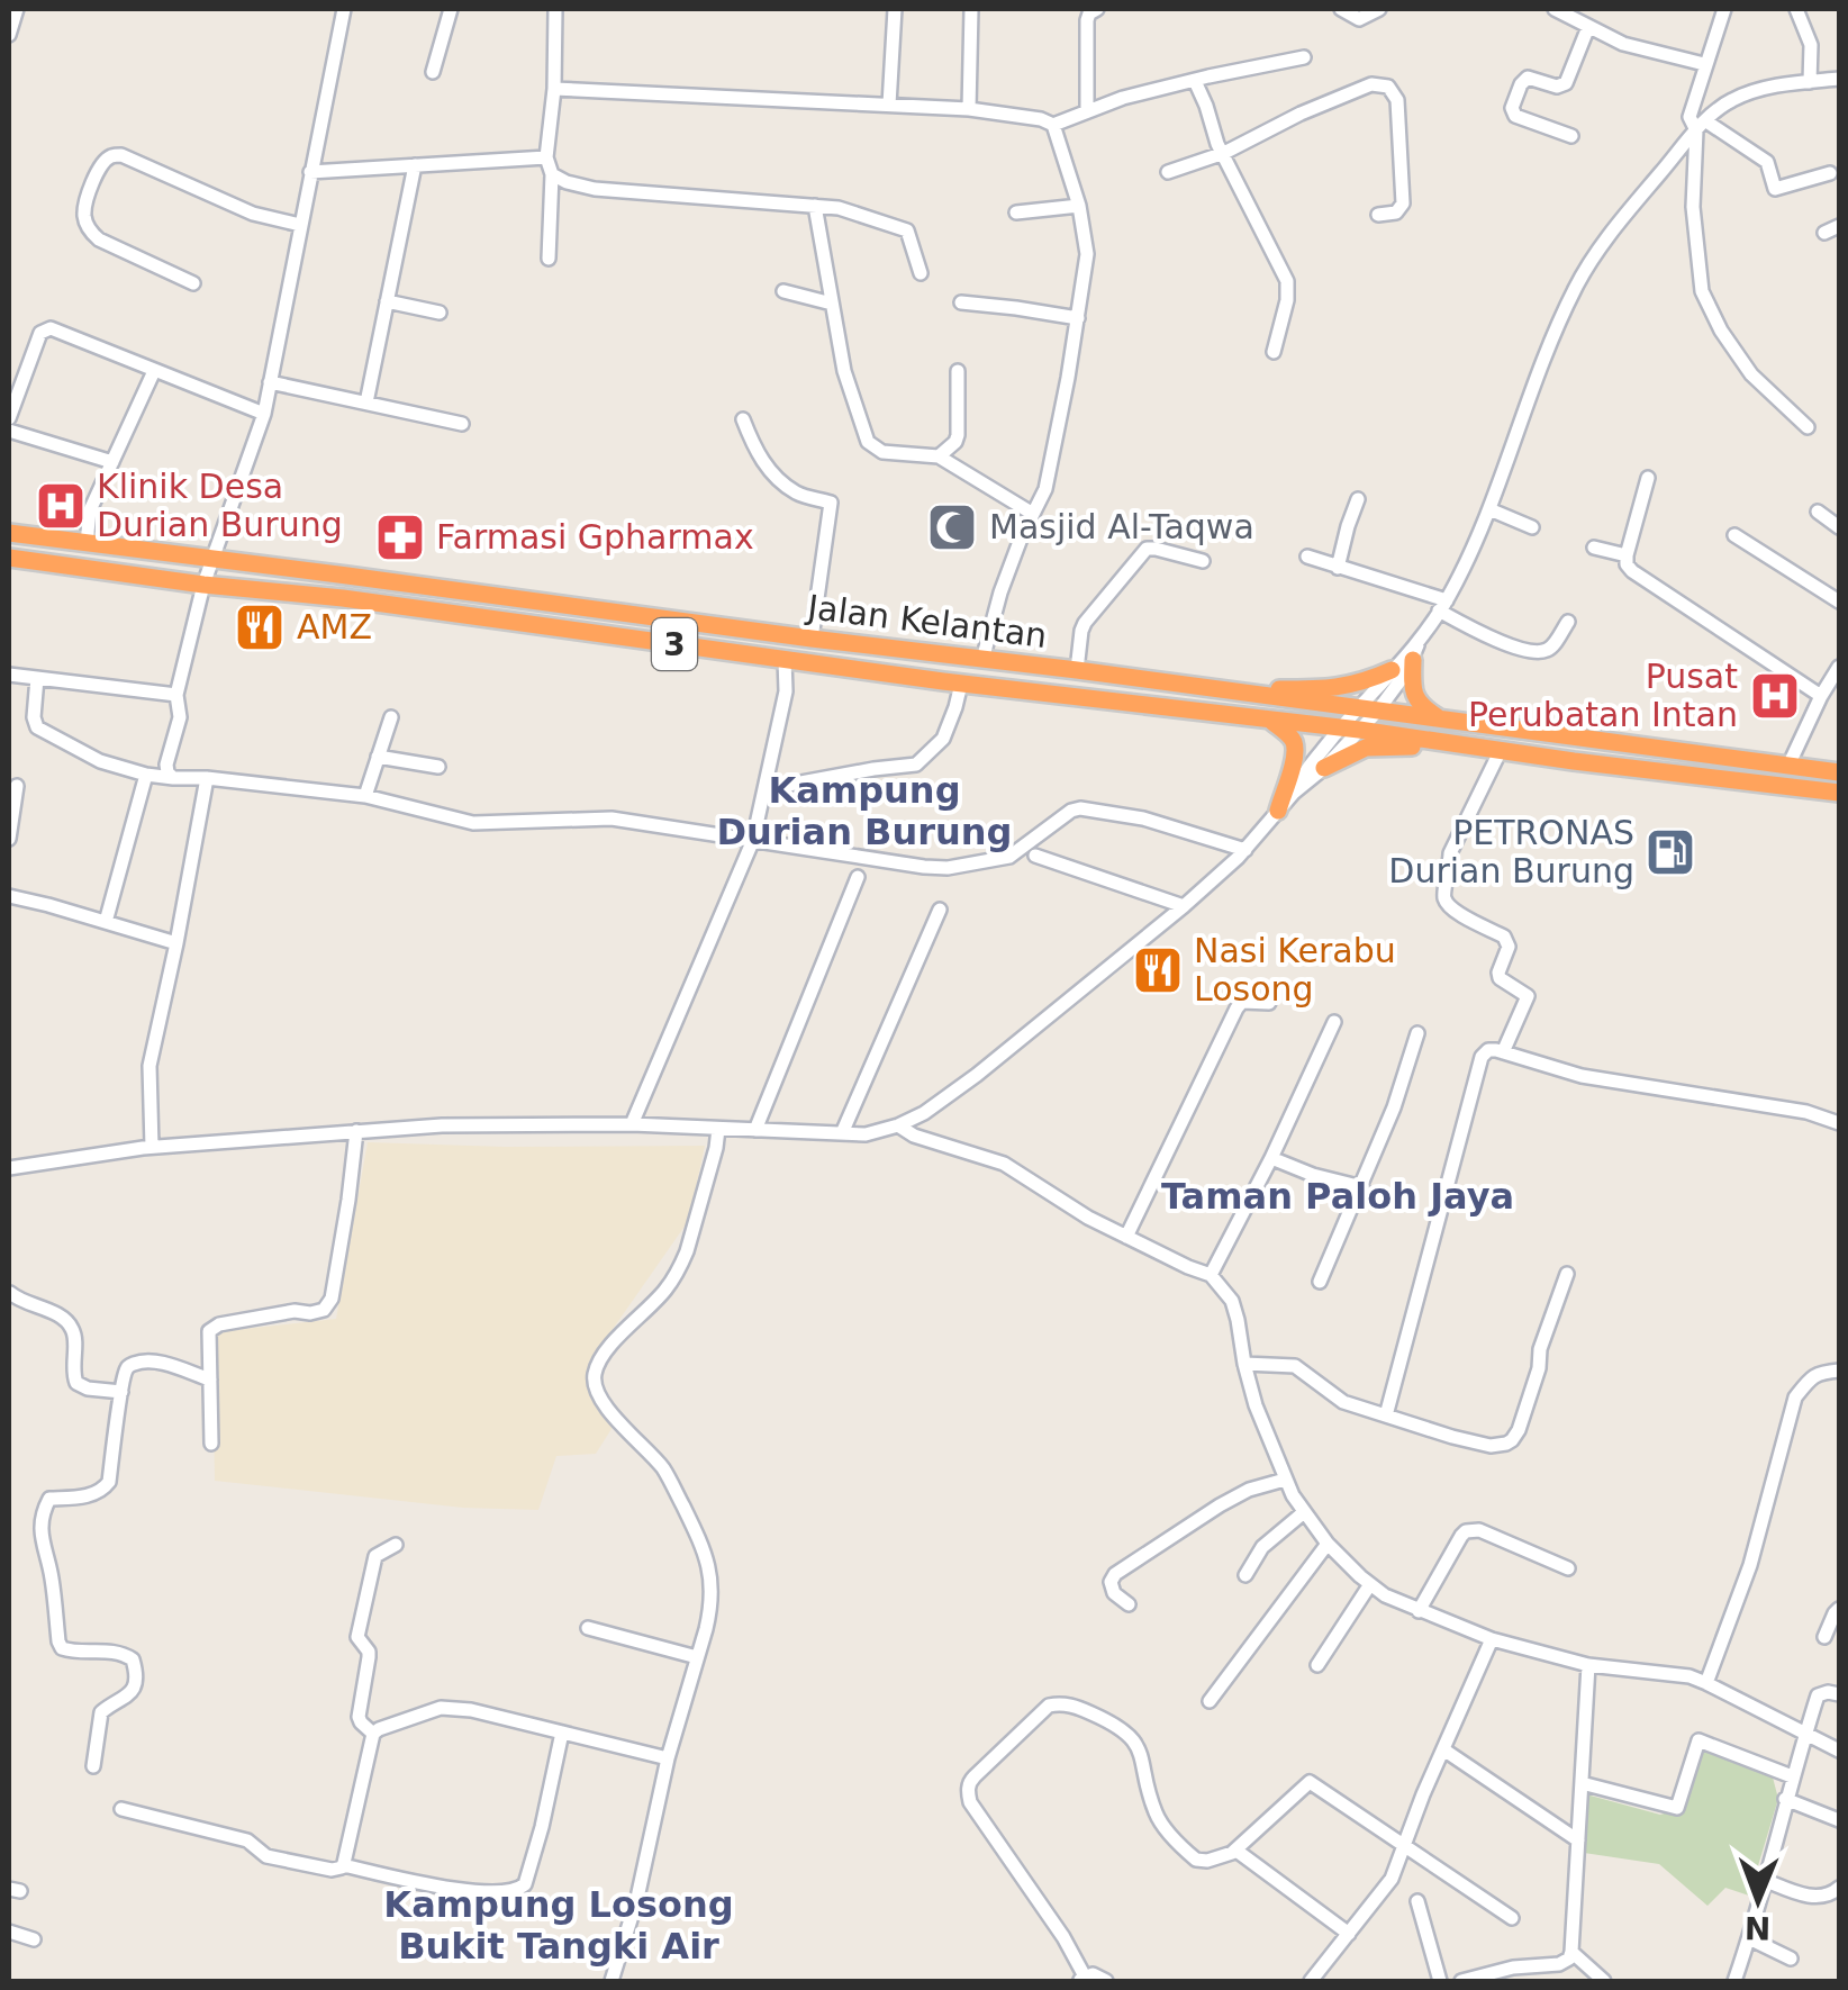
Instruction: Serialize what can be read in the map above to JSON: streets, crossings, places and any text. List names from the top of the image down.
{
  "streets": {
    "highway": ["Jalan Kelantan", "3"]
  },
  "districts": ["Kampung Durian Burung", "Taman Paloh Jaya", "Kampung Losong Bukit Tangki Air"],
  "places": {
    "hospital": ["Klinik Desa Durian Burung", "Pusat Perubatan Intan"],
    "mosque": ["Masjid Al-Taqwa"],
    "pharmacy": ["Farmasi Gpharmax"],
    "restaurant": ["AMZ", "Nasi Kerabu Losong"],
    "fuel station": ["PETRONAS Durian Burung"]
  },
  "north": "bottom"
}
